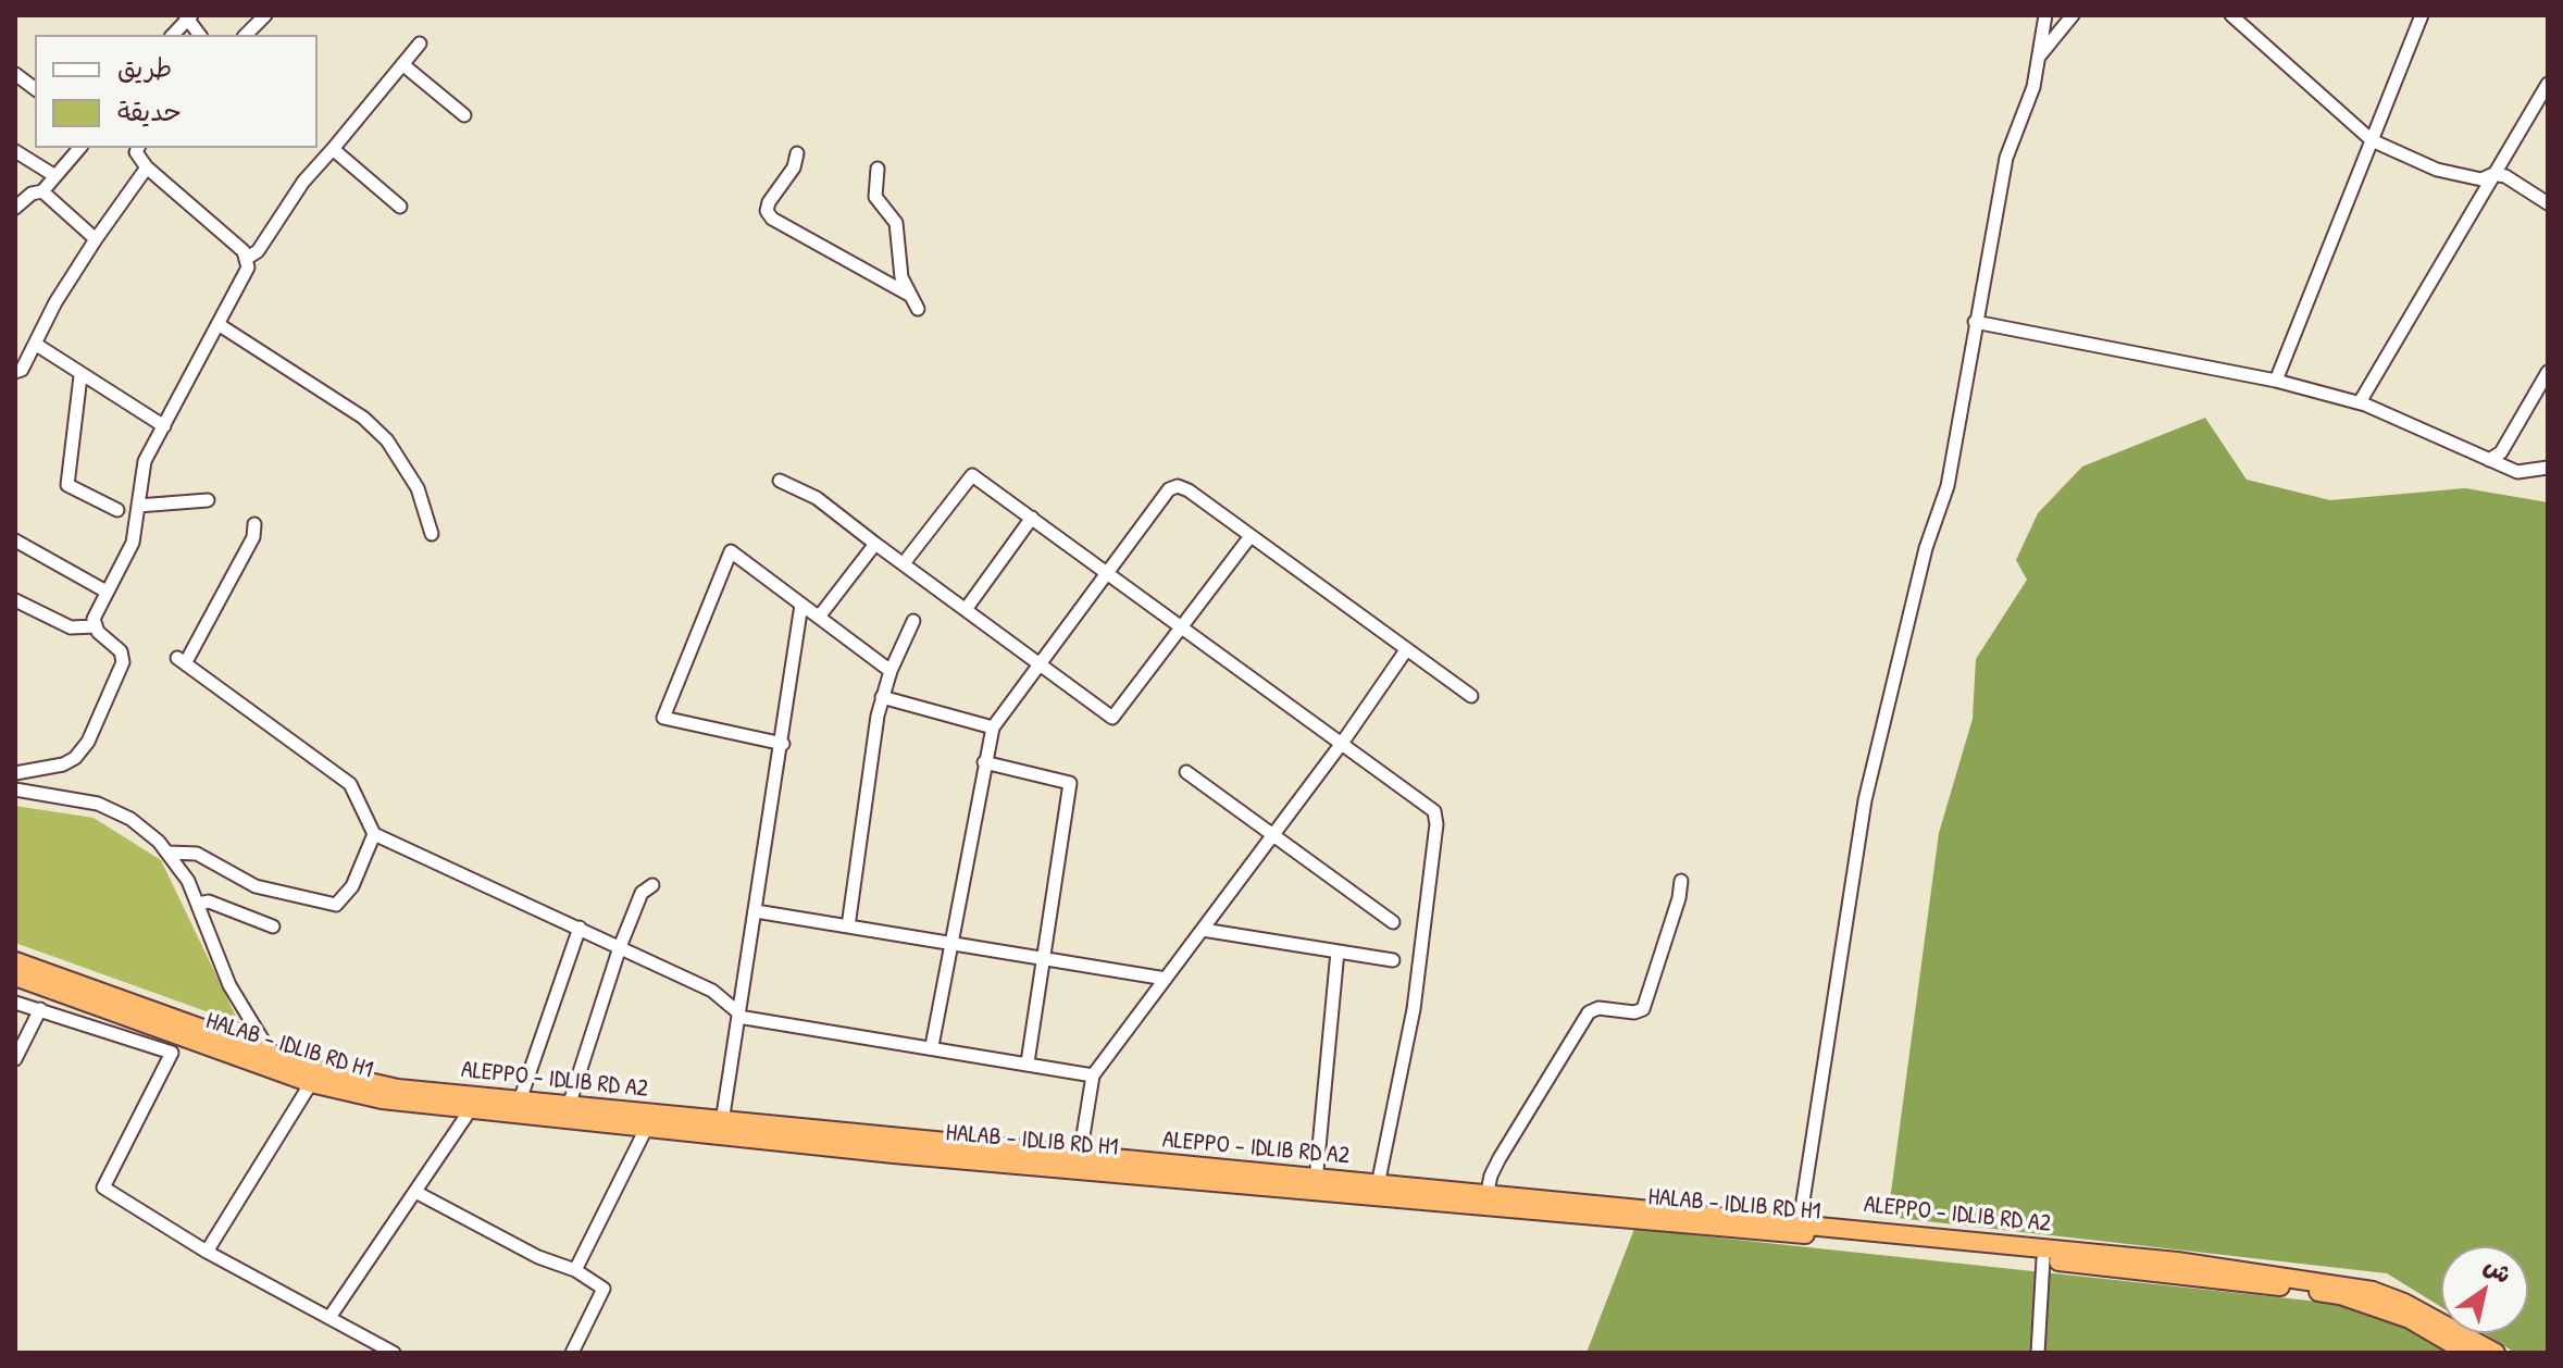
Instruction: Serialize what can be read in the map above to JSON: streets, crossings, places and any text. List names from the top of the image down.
{
  "streets": {
    "highway": ["HALAB - IDLIB RD H1", "ALEPPO - IDLIB RD A2"]
  },
  "crossings": [
    ["HALAB - IDLIB RD H1", "ALEPPO - IDLIB RD A2"]
  ],
  "legend": ["طريق", "حديقة"],
  "north": "top right"
}
